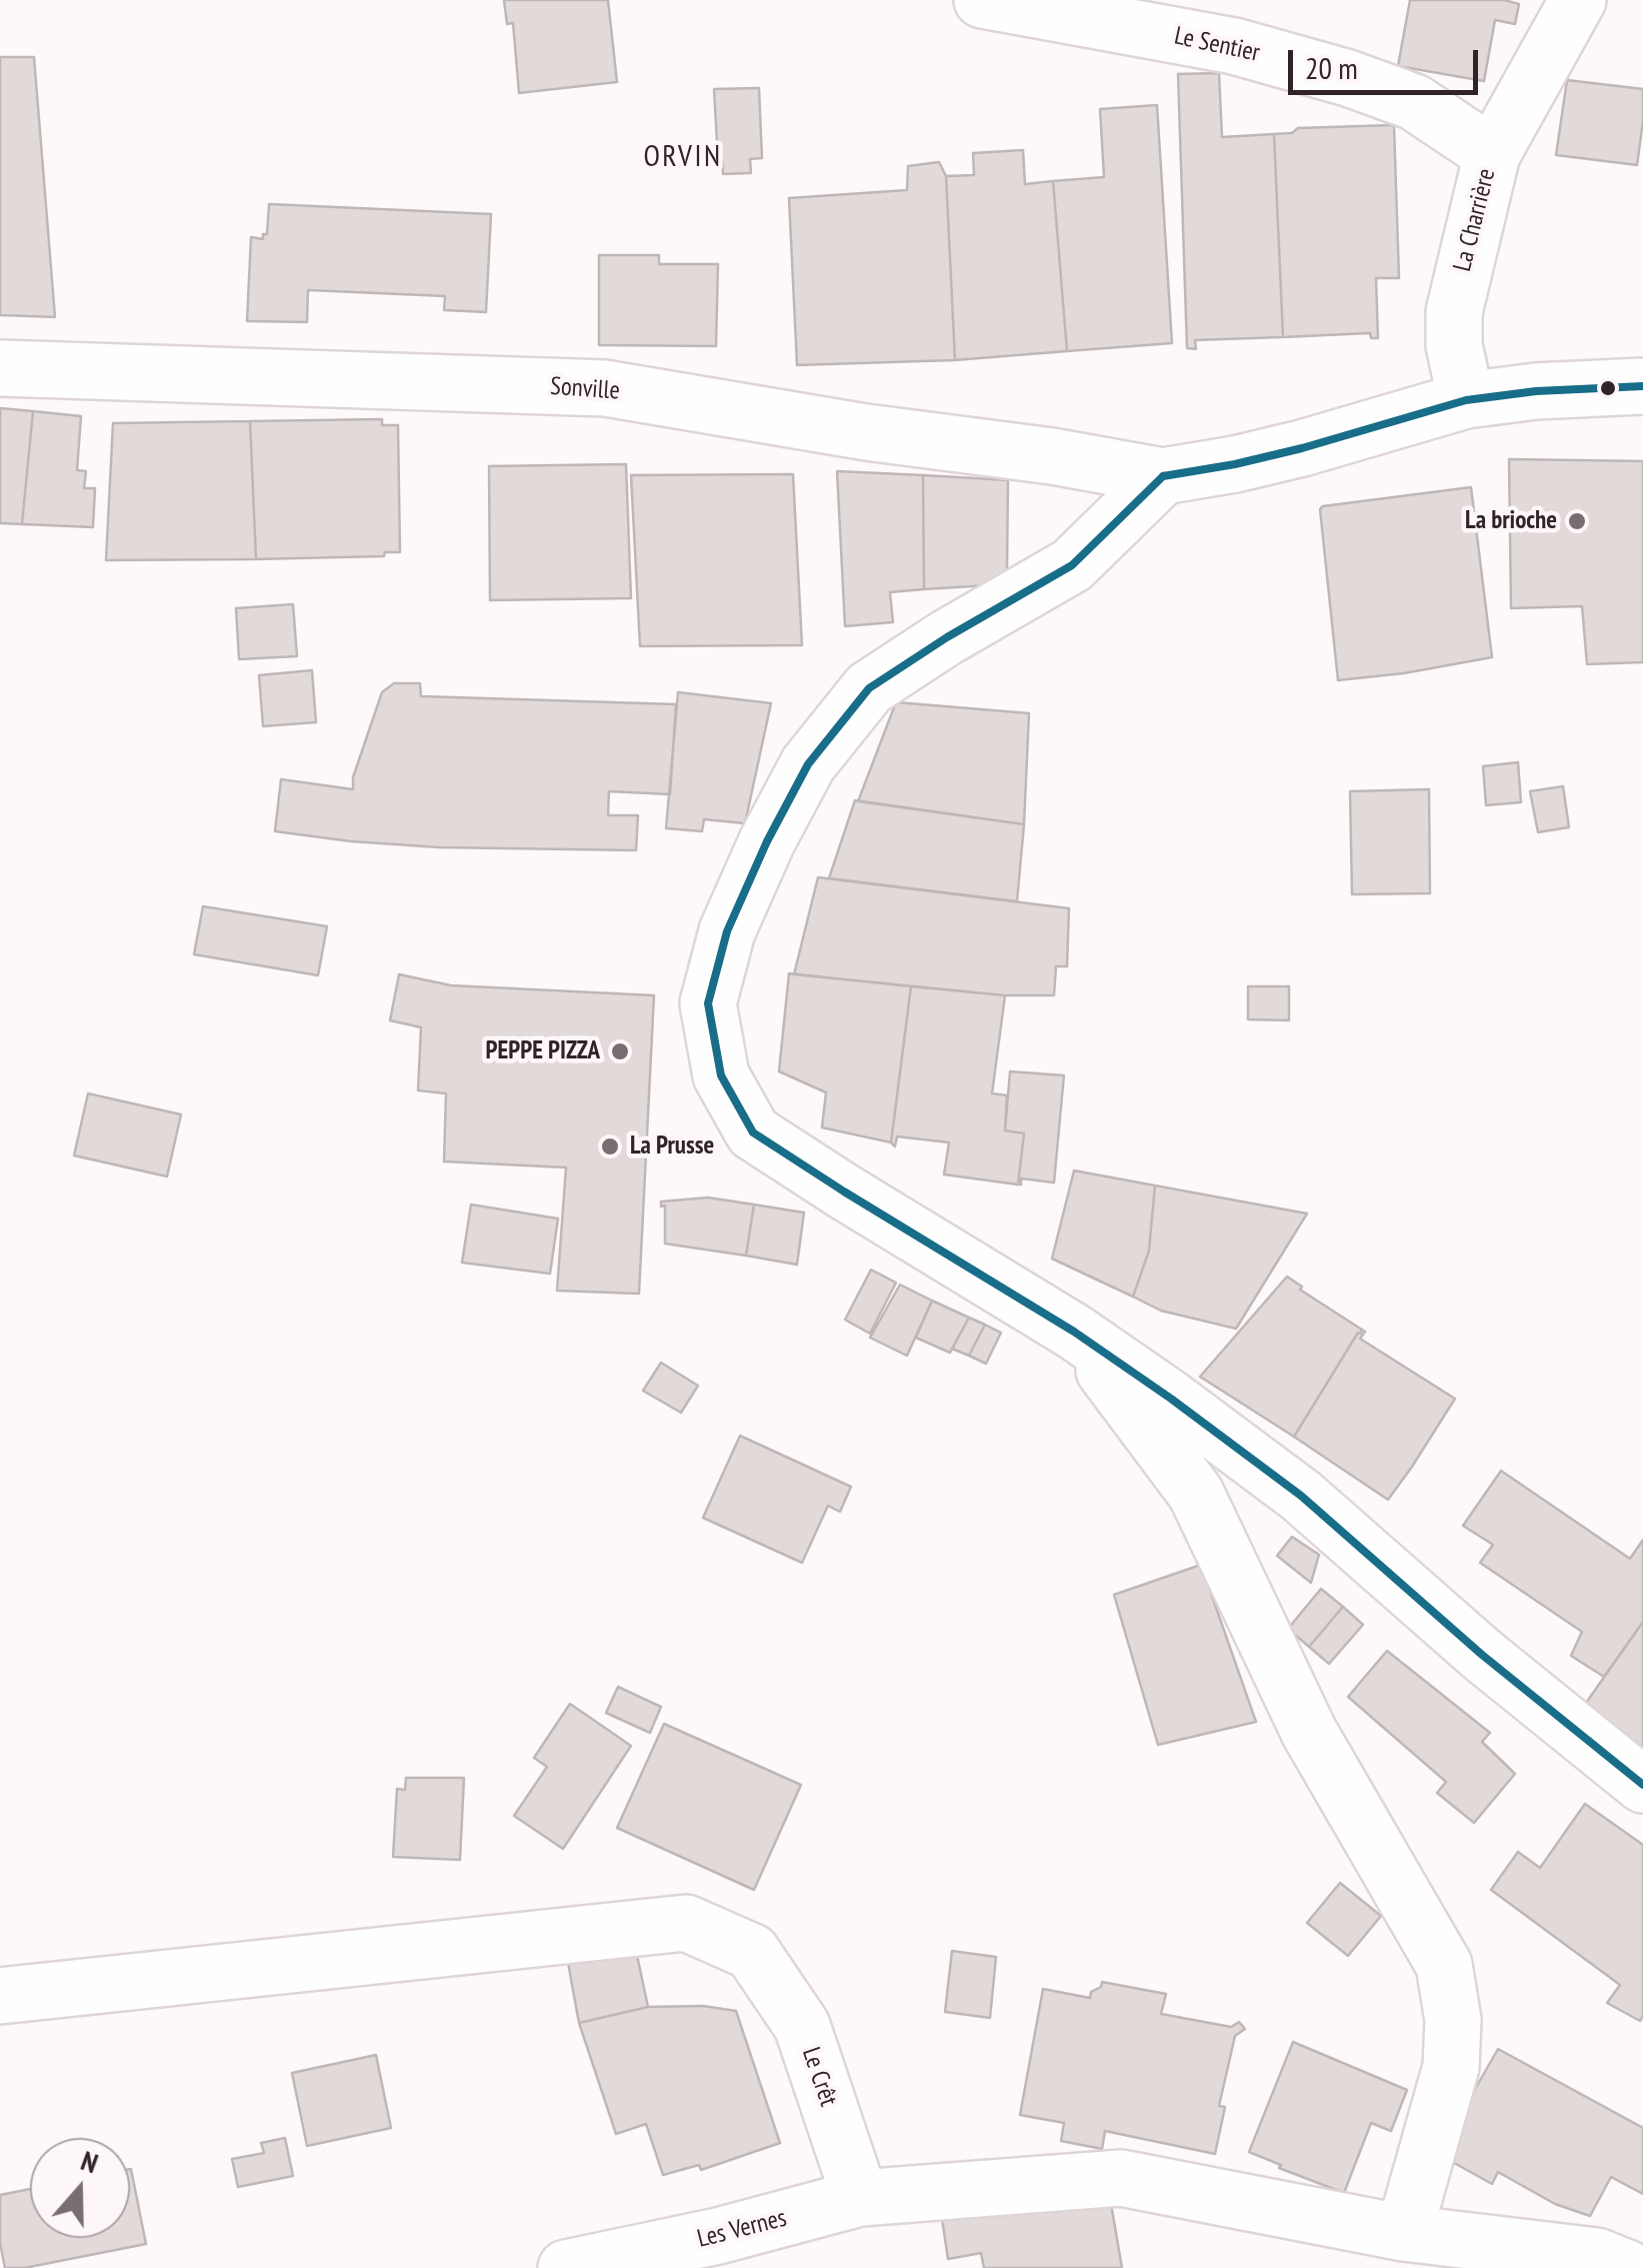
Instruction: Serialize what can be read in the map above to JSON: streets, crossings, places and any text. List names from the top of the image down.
{
  "streets": {
    "street": [
      "Le Sentier",
      "La Charrière",
      "Sonville",
      "Le Crêt",
      "Les Vernes"
    ]
  },
  "crossings": [
    ["Le Sentier", "La Charrière"],
    ["Le Crêt", "Les Vernes"]
  ],
  "districts": ["ORVIN"],
  "places": ["La brioche", "PEPPE PIZZA", "La Prusse"],
  "scale_bar": "20 m",
  "north": "top"
}
